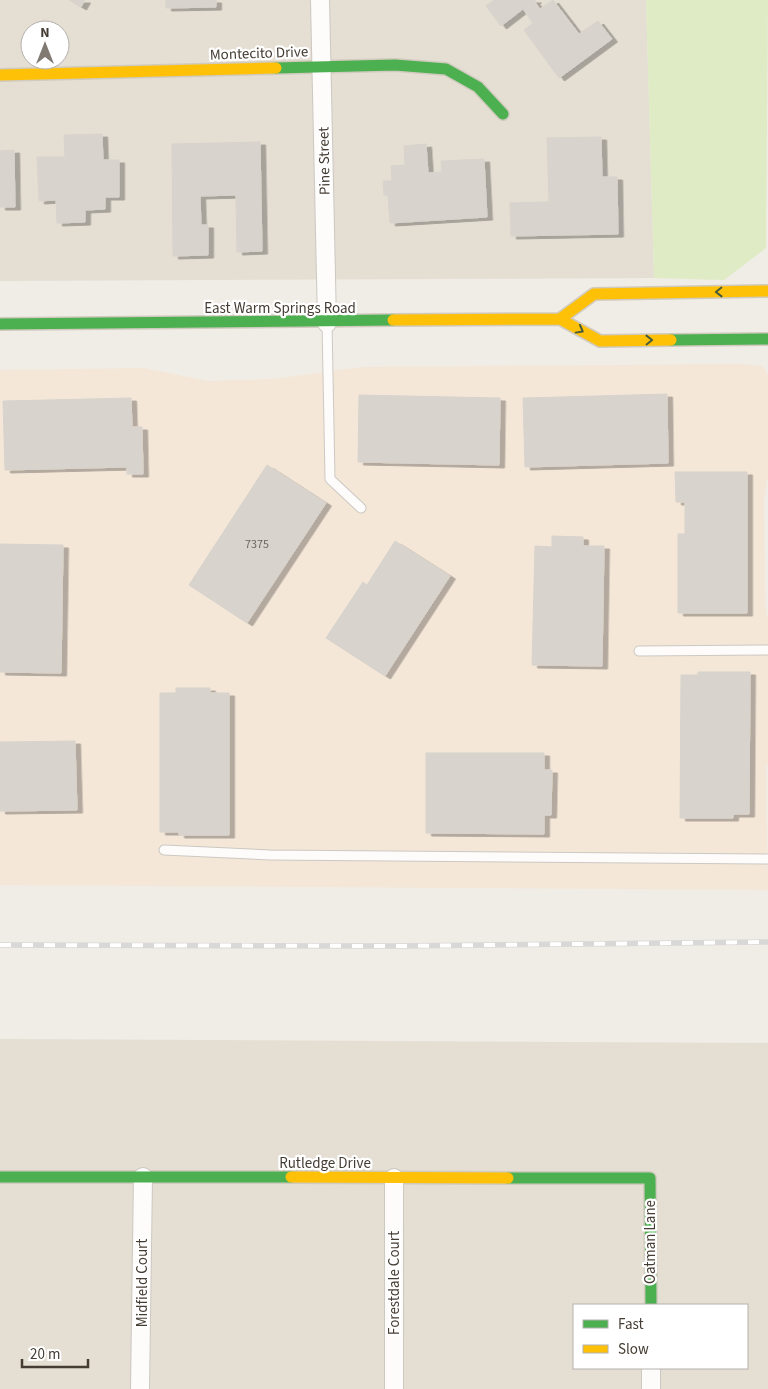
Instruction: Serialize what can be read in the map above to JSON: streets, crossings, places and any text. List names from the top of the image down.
{
  "streets": {
    "street": [
      "Montecito Drive",
      "Pine Street",
      "East Warm Springs Road",
      "Rutledge Drive",
      "Oatman Lane",
      "Midfield Court",
      "Forestdale Court"
    ]
  },
  "crossings": [
    ["Montecito Drive", "Pine Street"],
    ["Pine Street", "East Warm Springs Road"],
    ["Rutledge Drive", "Oatman Lane"],
    ["Rutledge Drive", "Midfield Court"],
    ["Rutledge Drive", "Forestdale Court"]
  ],
  "house_numbers": ["7375"],
  "legend": ["Fast", "Slow"],
  "scale_bar": "20 m",
  "north": "top"
}
